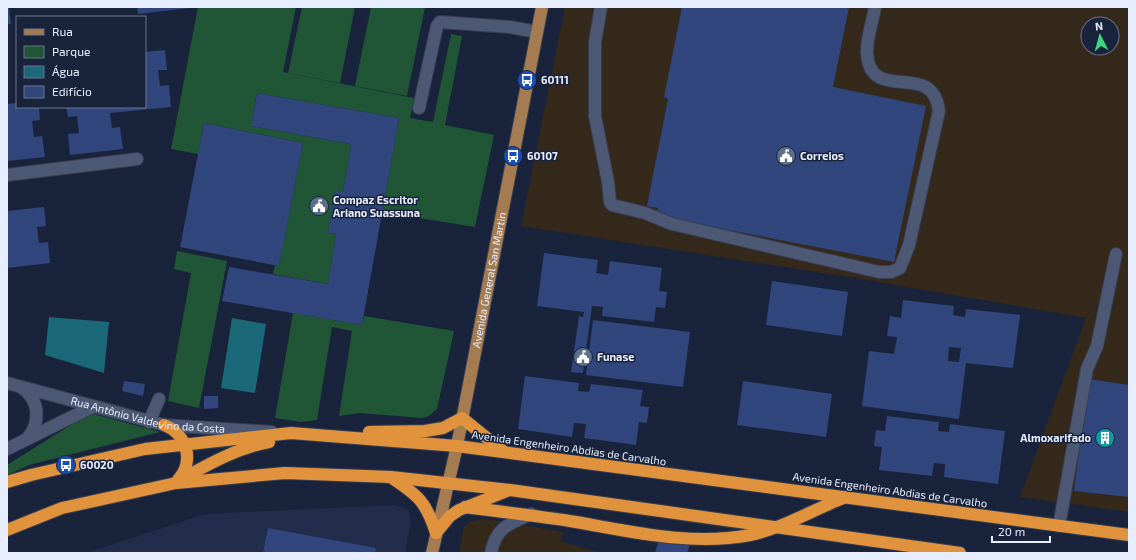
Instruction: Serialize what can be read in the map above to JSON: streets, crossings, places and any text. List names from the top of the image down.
{
  "streets": {
    "highway": ["Avenida Engenheiro Abdias de Carvalho"],
    "main road": ["Avenida General San Martin"],
    "street": ["Rua Antônio Valdevino da Costa"]
  },
  "crossings": [
    ["Avenida General San Martin", "Avenida Engenheiro Abdias de Carvalho"],
    ["Rua Antônio Valdevino da Costa", "Avenida Engenheiro Abdias de Carvalho"]
  ],
  "places": {
    "bus stop": ["60111", "60107", "60020"],
    "public building": ["Correios", "Compaz Escritor Ariano Suassuna", "Funase"],
    "building": ["Almoxarifado"]
  },
  "legend": [
    "Rua",
    "Parque",
    "Água",
    "Edifício"
  ],
  "scale_bar": "20 m",
  "north": "top"
}
